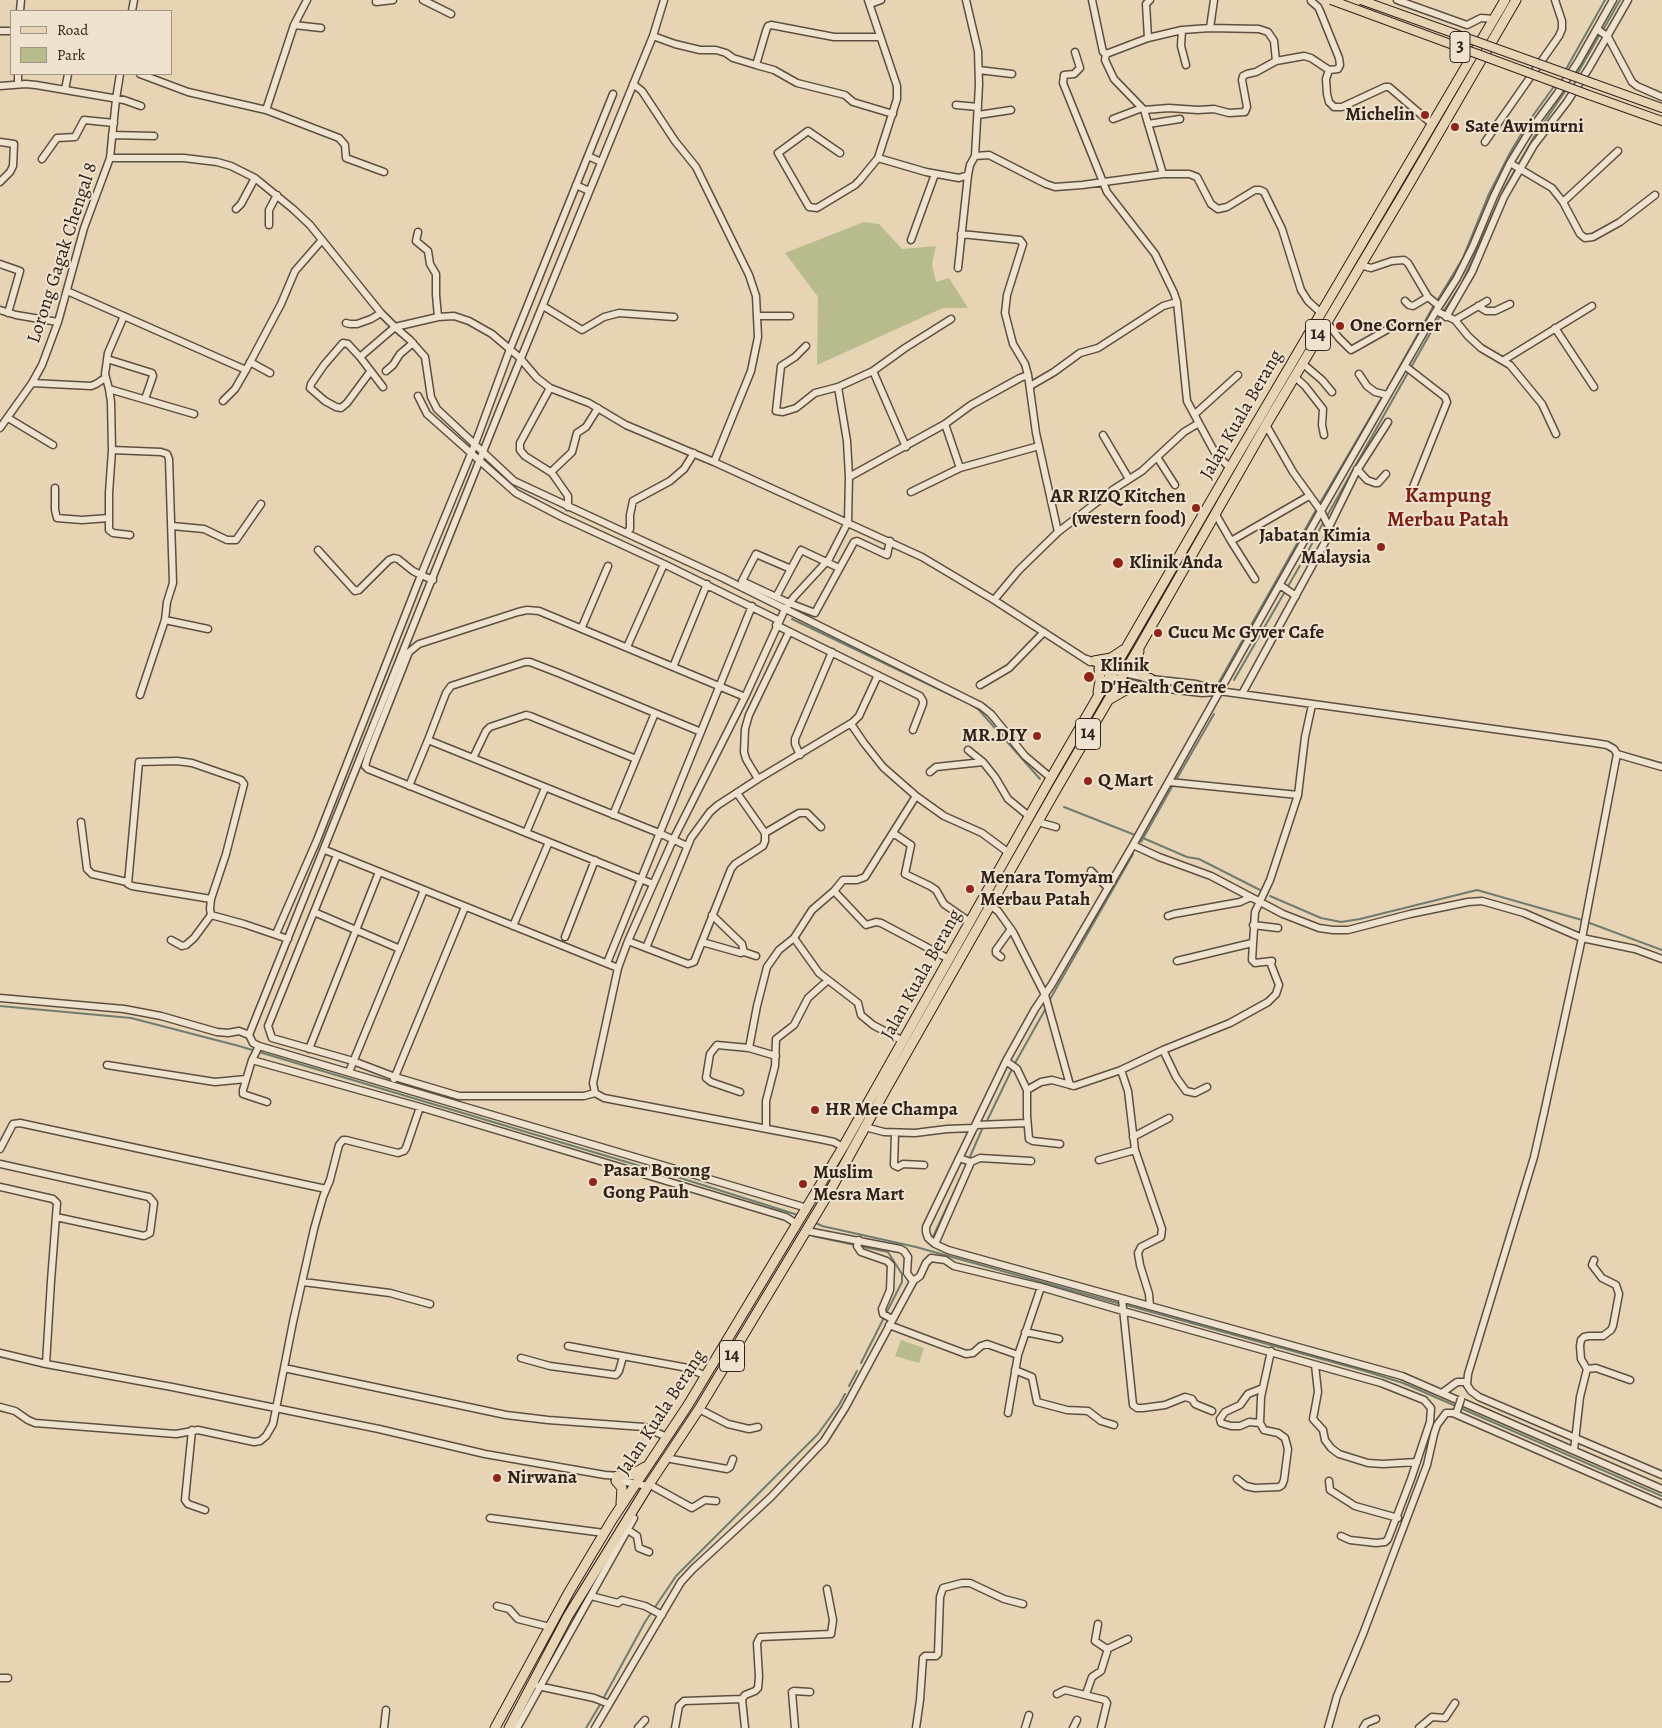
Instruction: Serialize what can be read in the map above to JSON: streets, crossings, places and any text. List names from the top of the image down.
{
  "streets": {
    "highway": ["14", "Jalan Kuala Berang"],
    "main road": ["3"],
    "street": ["Lorong Gagak Chengal 8"]
  },
  "districts": ["Kampung Merbau Patah"],
  "places": [
    "Michelin",
    "Sate Awimurni",
    "One Corner",
    "AR RIZQ Kitchen (western food)",
    "Jabatan Kimia Malaysia",
    "Klinik Anda",
    "Cucu Mc Gyver Cafe",
    "Klinik D'Health Centre",
    "MR.DIY",
    "Q Mart",
    "Menara Tomyam Merbau Patah",
    "HR Mee Champa",
    "Pasar Borong Gong Pauh",
    "Muslim Mesra Mart",
    "Nirwana"
  ],
  "legend": ["Road", "Park"]
}
